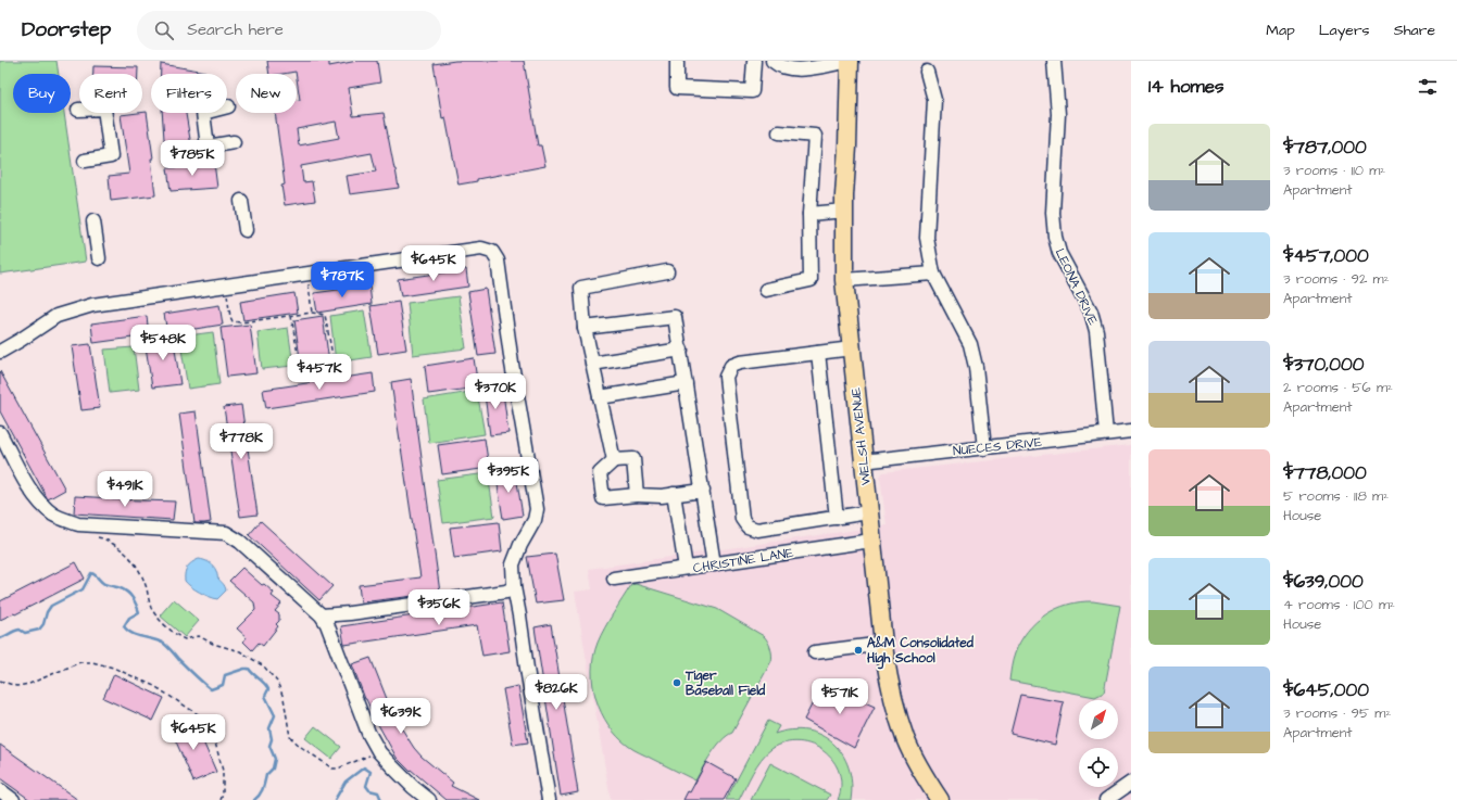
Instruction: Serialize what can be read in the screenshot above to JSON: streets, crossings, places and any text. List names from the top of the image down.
{
  "streets": {
    "main road": ["WELSH AVENUE"],
    "street": ["LEONA DRIVE", "NUECES DRIVE", "CHRISTINE LANE"]
  },
  "crossings": [
    ["LEONA DRIVE", "NUECES DRIVE"],
    ["WELSH AVENUE", "NUECES DRIVE"],
    ["WELSH AVENUE", "CHRISTINE LANE"]
  ],
  "places": ["A&M Consolidated High School", "Tiger Baseball Field"],
  "north": "top right",
  "page": {
    "header": "Doorstep",
    "search": "Search here",
    "nav": ["Map", "Layers", "Share"],
    "heading": "14 homes",
    "chip": [
      "Buy",
      "Rent",
      "Filters",
      "New"
    ],
    "list": [
      {
        "name": "$787,000",
        "note": "3 rooms · 110 m² · Apartment"
      },
      {
        "name": "$457,000",
        "note": "3 rooms · 92 m² · Apartment"
      },
      {
        "name": "$370,000",
        "note": "2 rooms · 56 m² · Apartment"
      },
      {
        "name": "$778,000",
        "note": "5 rooms · 118 m² · House"
      },
      {
        "name": "$639,000",
        "note": "4 rooms · 100 m² · House"
      },
      {
        "name": "$645,000",
        "note": "3 rooms · 95 m² · Apartment"
      }
    ],
    "price": [
      "$785K",
      "$645K",
      "$787K",
      "$548K",
      "$457K",
      "$370K",
      "$778K",
      "$395K",
      "$491K",
      "$356K",
      "$826K",
      "$571K",
      "$639K",
      "$645K"
    ]
  }
}
